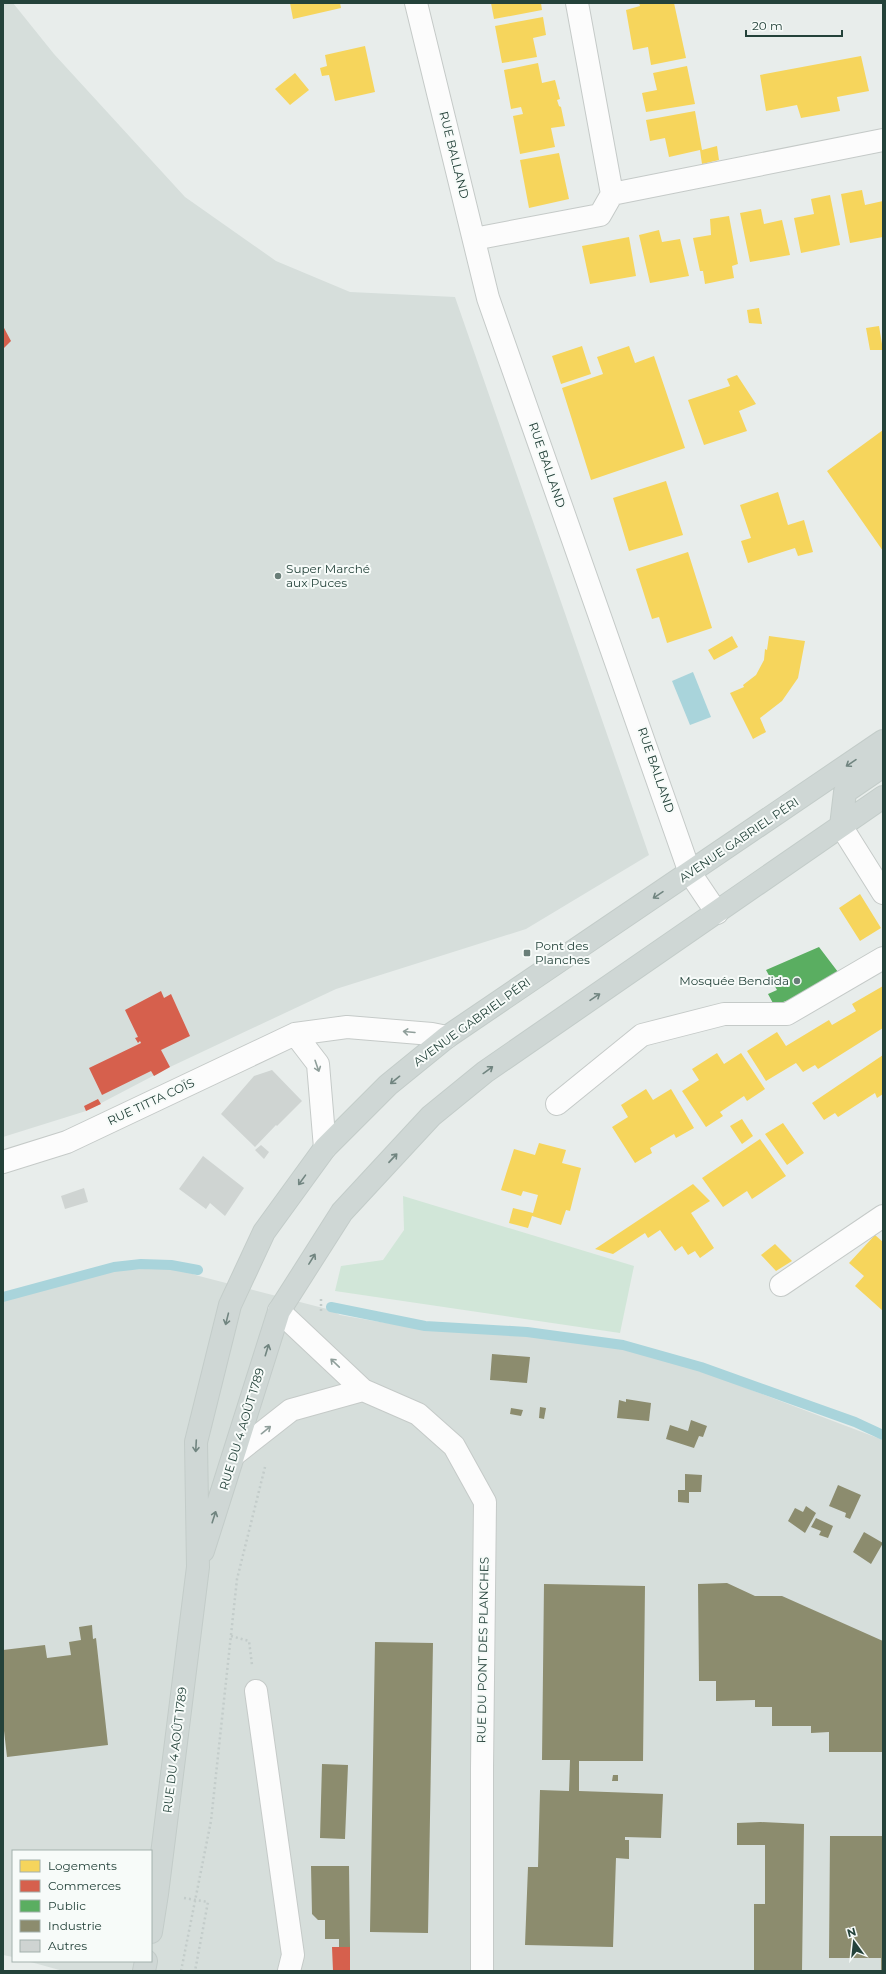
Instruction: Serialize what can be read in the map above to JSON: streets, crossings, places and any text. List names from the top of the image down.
{
  "streets": {
    "main road": ["AVENUE GABRIEL PÉRI", "RUE DU 4 AOÛT 1789"],
    "street": ["RUE BALLAND", "RUE TITTA COÏS", "RUE DU PONT DES PLANCHES"]
  },
  "crossings": [
    ["RUE BALLAND", "AVENUE GABRIEL PÉRI"],
    ["RUE BALLAND", "RUE DU 4 AOÛT 1789"],
    ["AVENUE GABRIEL PÉRI", "RUE TITTA COÏS"],
    ["AVENUE GABRIEL PÉRI", "RUE DU 4 AOÛT 1789"],
    ["RUE DU 4 AOÛT 1789", "RUE DU PONT DES PLANCHES"]
  ],
  "one_way": ["AVENUE GABRIEL PÉRI"],
  "places": {
    "other": ["Super Marché aux Puces", "Mosquée Bendida"],
    "transit": ["Pont des Planches"]
  },
  "legend": [
    "Logements",
    "Commerces",
    "Public",
    "Industrie",
    "Autres"
  ],
  "scale_bar": "20 m",
  "north": "top"
}
